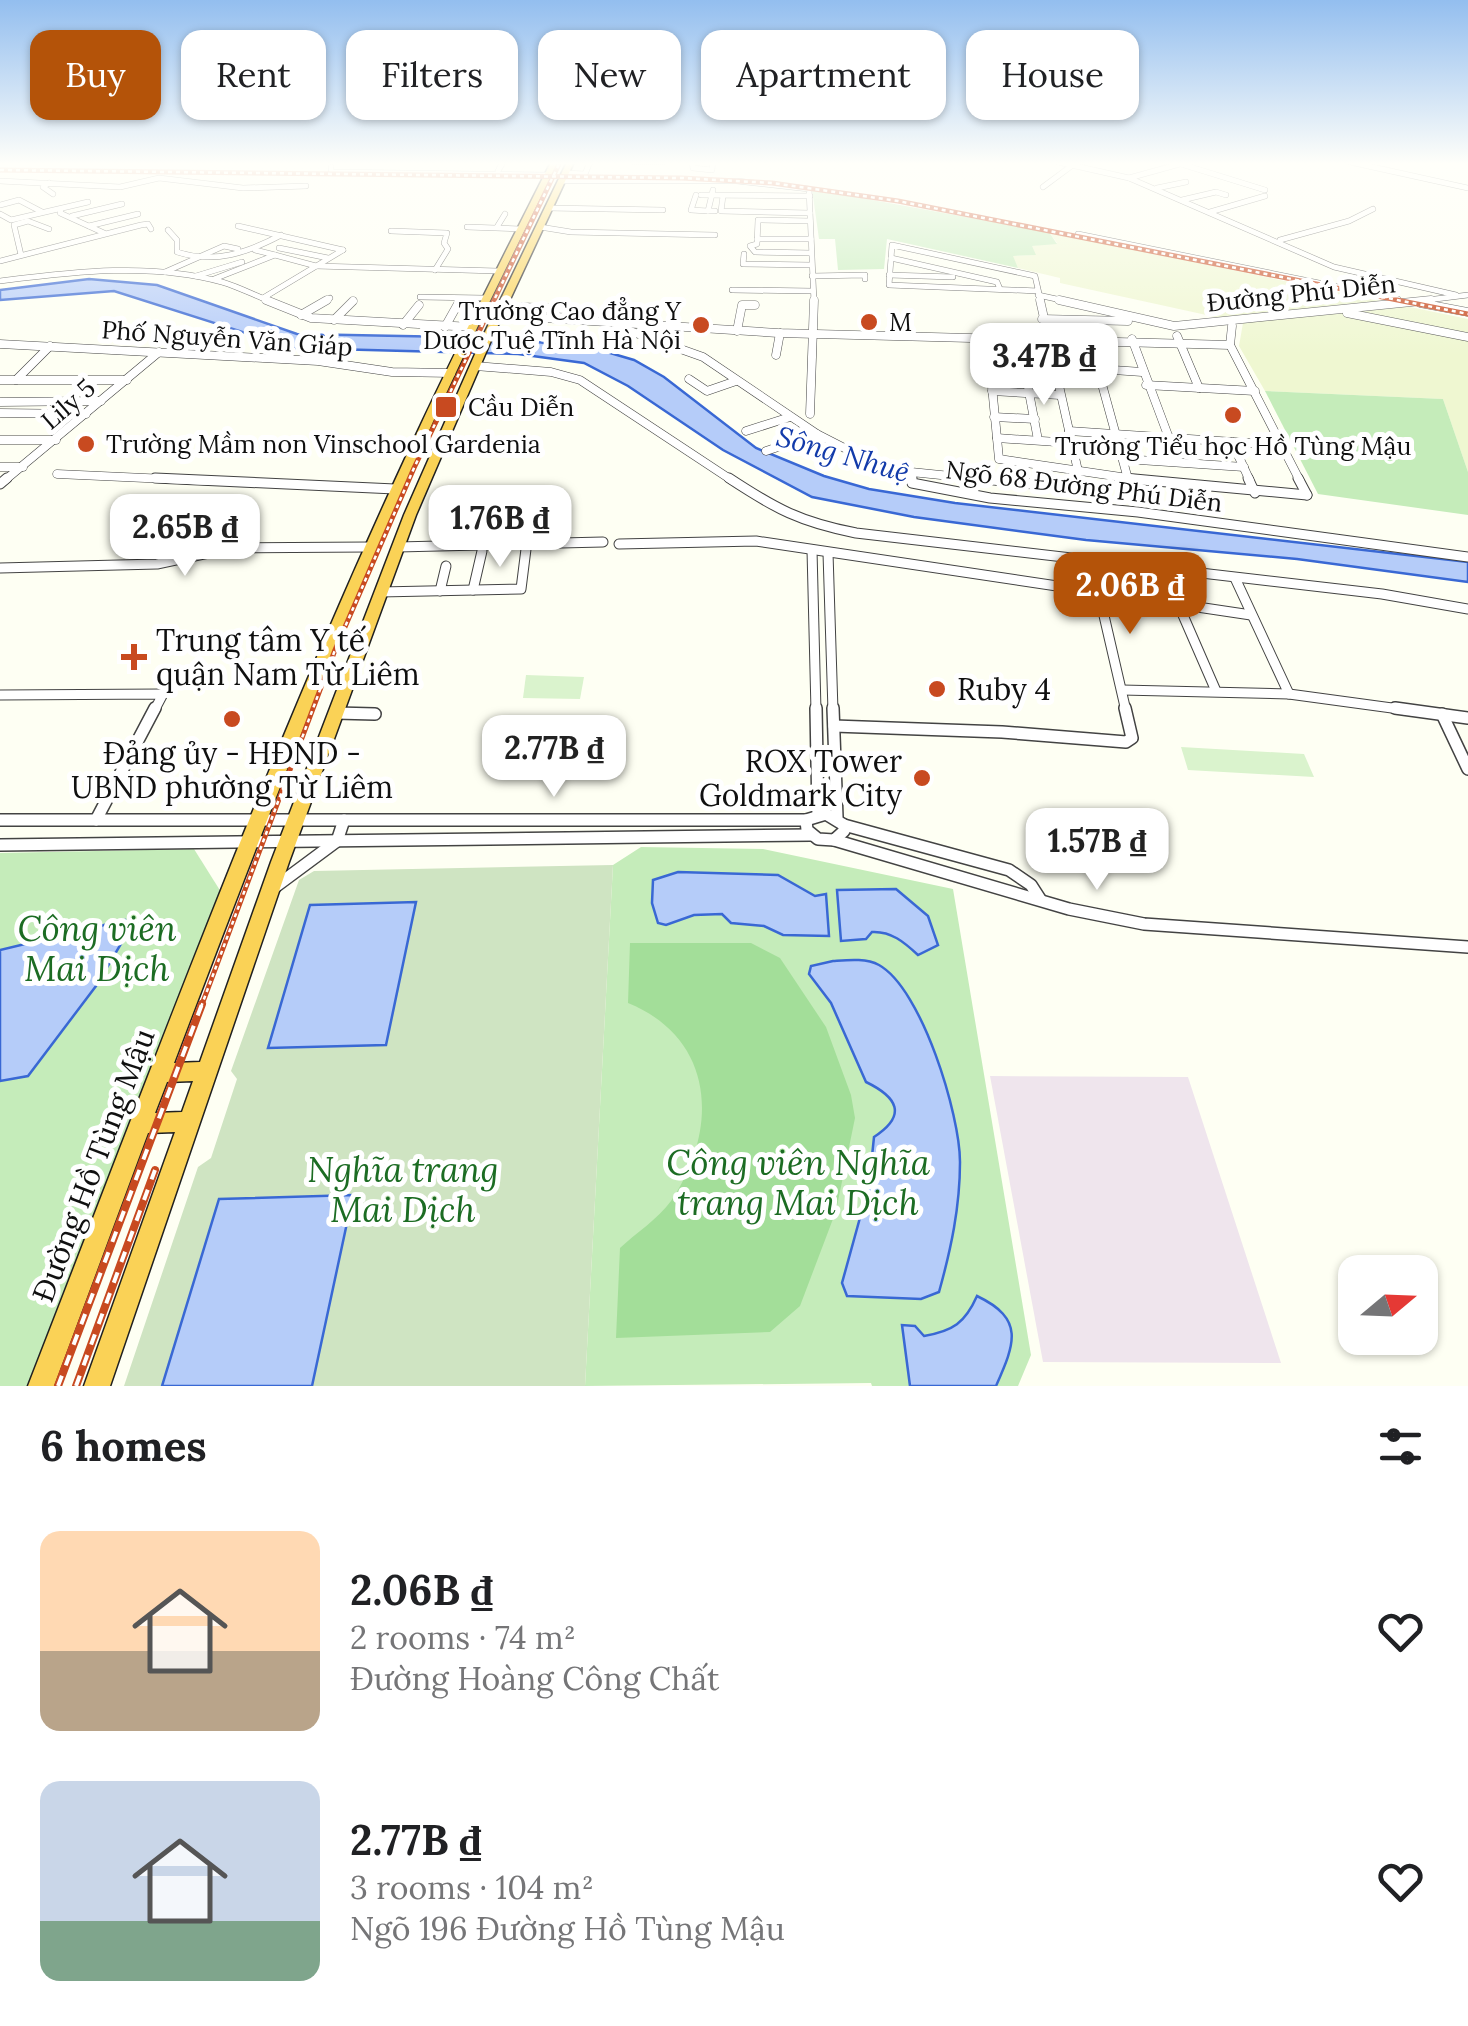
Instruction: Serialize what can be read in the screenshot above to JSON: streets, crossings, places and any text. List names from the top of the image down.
{
  "streets": {
    "highway": ["Đường Hồ Tùng Mậu"],
    "street": [
      "Đường Phú Diễn",
      "Phố Nguyễn Văn Giáp",
      "Lily 5",
      "Ngõ 68 Đường Phú Diễn"
    ]
  },
  "crossings": [
    ["Đường Phú Diễn", "Ngõ 68 Đường Phú Diễn"],
    ["Phố Nguyễn Văn Giáp", "Lily 5"],
    ["Phố Nguyễn Văn Giáp", "Đường Hồ Tùng Mậu"]
  ],
  "water": ["Sông Nhuệ"],
  "parks": ["Công viên Mai Dịch", "Công viên Nghĩa trang Mai Dịch", "Nghĩa trang Mai Dịch"],
  "places": {
    "other": [
      "M",
      "Trường Cao đẳng Y Dược Tuệ Tĩnh Hà Nội",
      "Trường Tiểu học Hồ Tùng Mậu",
      "Trường Mầm non Vinschool Gardenia",
      "Ruby 4",
      "Đảng ủy - HĐND - UBND phường Từ Liêm",
      "ROX Tower Goldmark City"
    ],
    "transit": ["Cầu Diễn"],
    "health": ["Trung tâm Y tế quận Nam Từ Liêm"]
  },
  "north": "right",
  "page": {
    "chip": [
      "Buy",
      "Rent",
      "Filters",
      "New",
      "Apartment",
      "House"
    ],
    "price": [
      "3.47B ₫",
      "1.76B ₫",
      "2.65B ₫",
      "2.06B ₫",
      "2.77B ₫",
      "1.57B ₫"
    ],
    "heading": "6 homes",
    "list": [
      {
        "name": "2.06B ₫",
        "note": "2 rooms · 74 m² · Đường Hoàng Công Chất"
      },
      {
        "name": "2.77B ₫",
        "note": "3 rooms · 104 m² · Ngõ 196 Đường Hồ Tùng Mậu"
      }
    ]
  }
}
